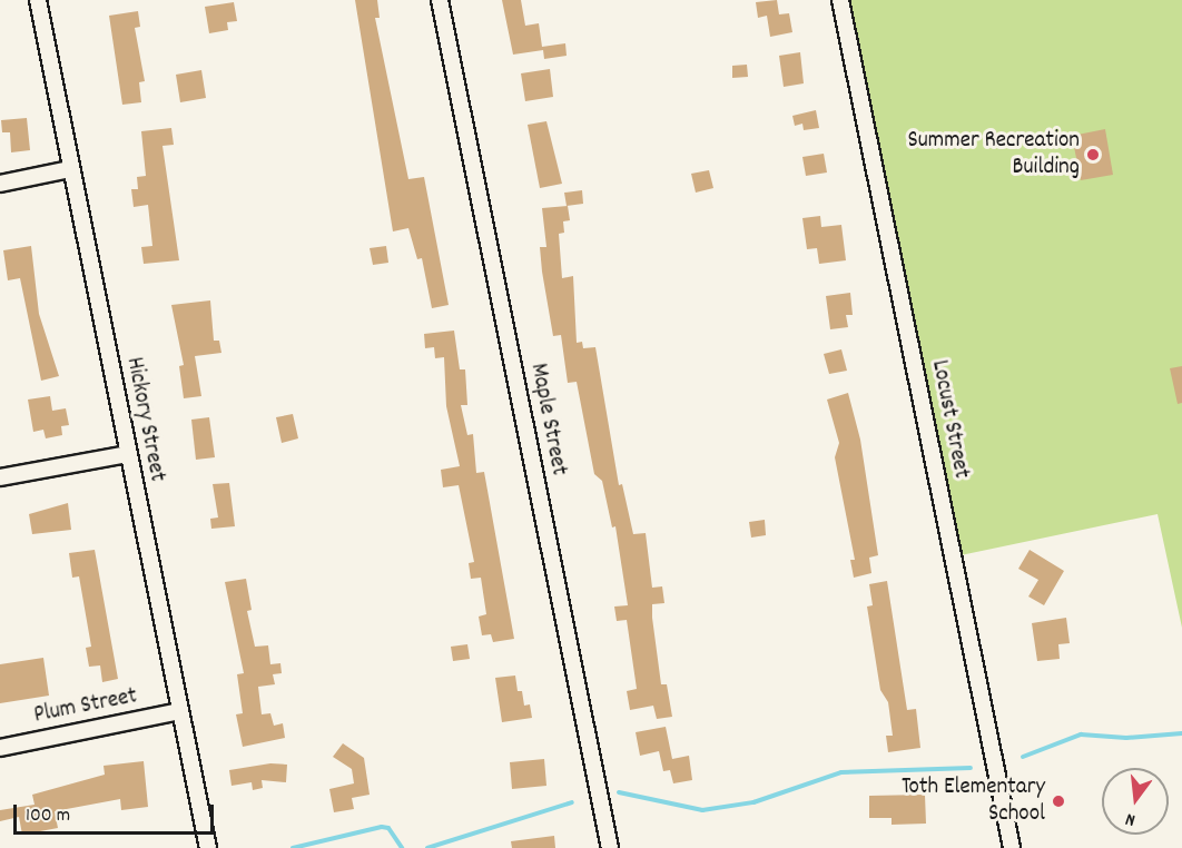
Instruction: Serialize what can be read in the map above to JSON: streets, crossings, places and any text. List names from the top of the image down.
{
  "streets": {
    "street": [
      "Hickory Street",
      "Maple Street",
      "Locust Street",
      "Plum Street"
    ]
  },
  "crossings": [
    ["Hickory Street", "Plum Street"]
  ],
  "places": ["Summer Recreation Building", "Toth Elementary School"],
  "scale_bar": "100 m",
  "north": "bottom"
}
